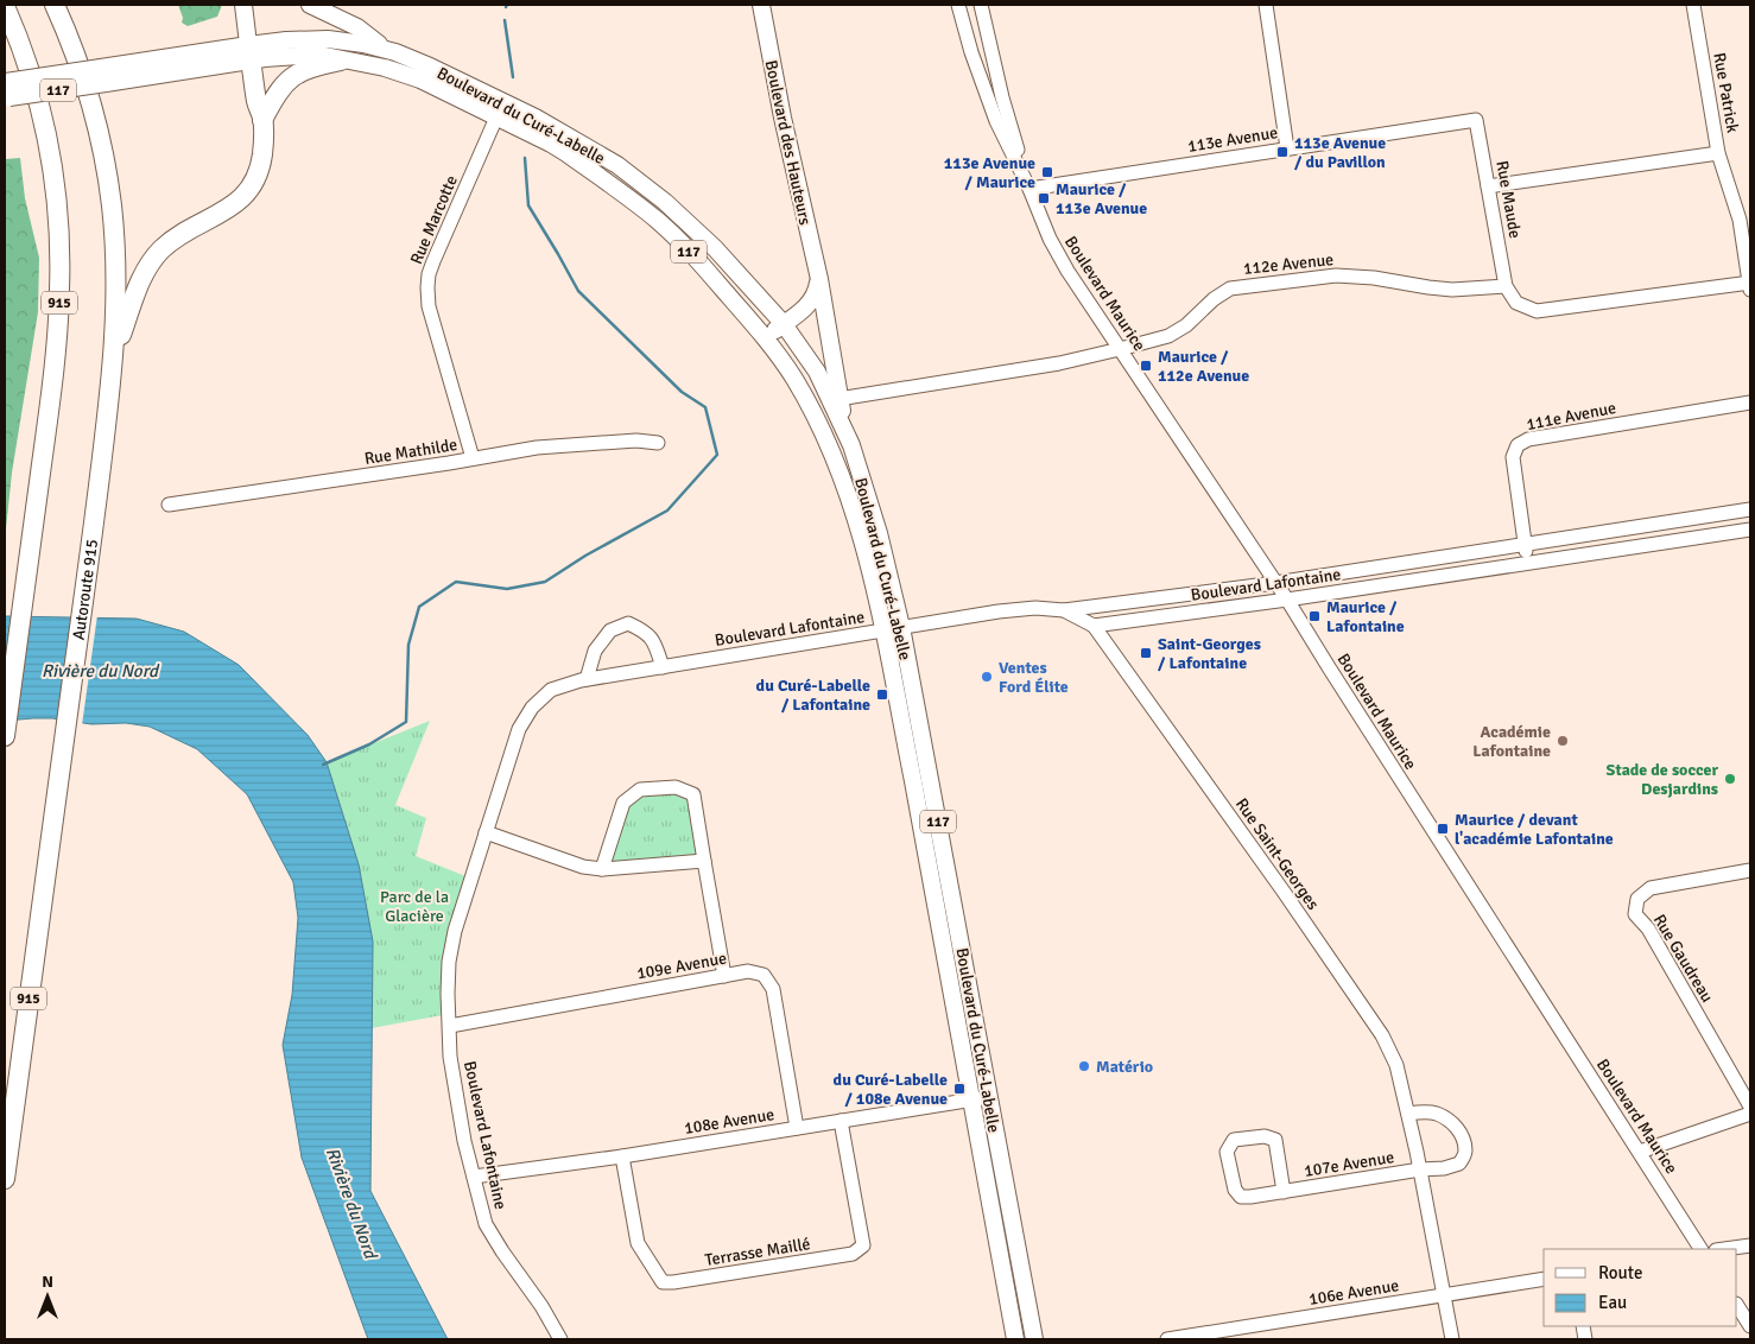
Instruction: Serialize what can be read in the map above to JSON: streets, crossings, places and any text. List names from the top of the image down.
{
  "streets": {
    "highway": ["915", "Autoroute 915"],
    "main road": ["117", "Boulevard du Curé-Labelle", "Boulevard des Hauteurs"],
    "street": [
      "Rue Patrick",
      "113e Avenue",
      "Rue Maude",
      "Rue Marcotte",
      "112e Avenue",
      "Boulevard Maurice",
      "111e Avenue",
      "Rue Mathilde",
      "Boulevard Lafontaine",
      "Rue Saint-Georges",
      "Rue Gaudreau",
      "109e Avenue",
      "108e Avenue",
      "107e Avenue",
      "Terrasse Maillé",
      "106e Avenue"
    ]
  },
  "crossings": [
    ["Boulevard du Curé-Labelle", "Boulevard des Hauteurs"],
    ["Boulevard du Curé-Labelle", "Rue Marcotte"],
    ["Boulevard du Curé-Labelle", "Boulevard Lafontaine"],
    ["Boulevard du Curé-Labelle", "108e Avenue"],
    ["113e Avenue", "Rue Maude"],
    ["113e Avenue", "Boulevard Maurice"],
    ["Boulevard des Hauteurs", "112e Avenue"],
    ["Rue Maude", "112e Avenue"],
    ["Rue Marcotte", "Rue Mathilde"],
    ["112e Avenue", "Boulevard Maurice"],
    ["Boulevard Maurice", "Boulevard Lafontaine"],
    ["111e Avenue", "Boulevard Lafontaine"],
    ["Boulevard Lafontaine", "Rue Saint-Georges"],
    ["Boulevard Lafontaine", "109e Avenue"],
    ["Boulevard Lafontaine", "108e Avenue"],
    ["Rue Saint-Georges", "107e Avenue"],
    ["Rue Saint-Georges", "106e Avenue"],
    ["109e Avenue", "108e Avenue"],
    ["108e Avenue", "Terrasse Maillé"]
  ],
  "water": ["Rivière du Nord"],
  "parks": ["Parc de la Glacière"],
  "places": {
    "transit": [
      "113e Avenue / du Pavillon",
      "113e Avenue / Maurice",
      "Maurice / 113e Avenue",
      "Maurice / 112e Avenue",
      "Maurice / Lafontaine",
      "Saint-Georges / Lafontaine",
      "du Curé-Labelle / Lafontaine",
      "Maurice / devant l'académie Lafontaine",
      "du Curé-Labelle / 108e Avenue"
    ],
    "other": [
      "Ventes Ford Élite",
      "Académie Lafontaine",
      "Stade de soccer Desjardins",
      "Matério"
    ]
  },
  "legend": ["Route", "Eau"],
  "north": "top"
}
